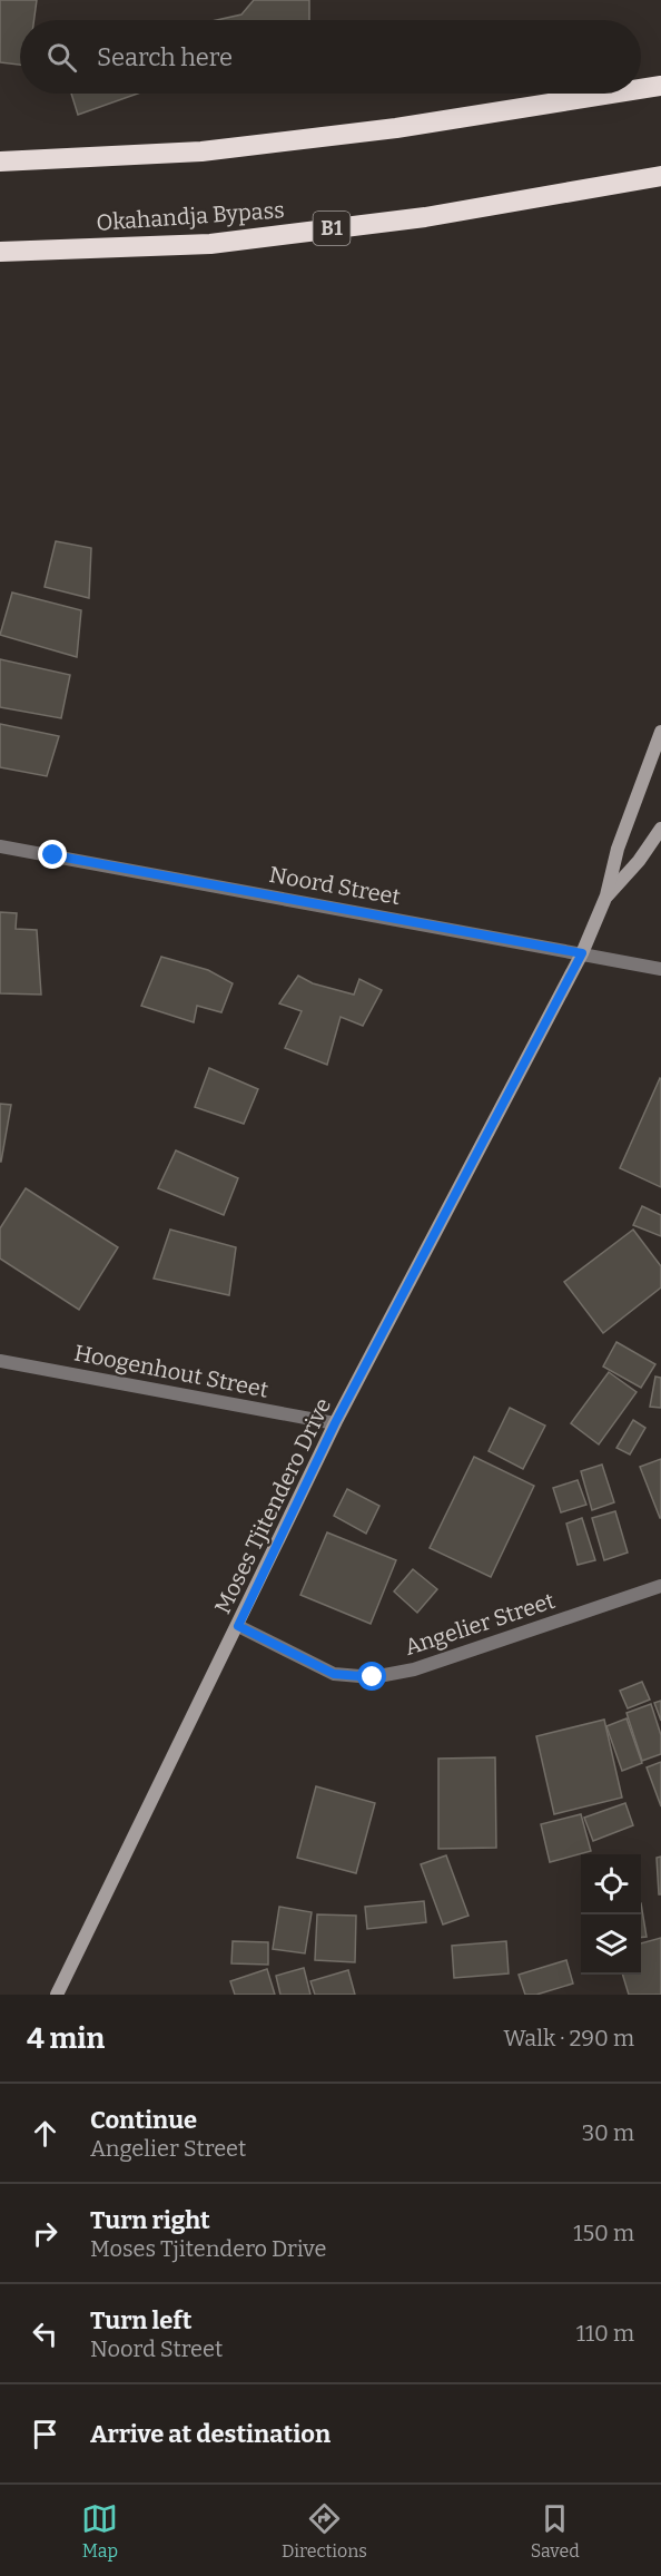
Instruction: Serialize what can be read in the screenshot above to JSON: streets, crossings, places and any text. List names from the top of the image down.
{
  "streets": {
    "highway": ["Okahandja Bypass", "B1"],
    "main road": ["Moses Tjitendero Drive"],
    "street": ["Noord Street", "Hoogenhout Street", "Angelier Street"]
  },
  "crossings": [
    ["Noord Street", "Moses Tjitendero Drive"],
    ["Hoogenhout Street", "Moses Tjitendero Drive"],
    ["Moses Tjitendero Drive", "Angelier Street"]
  ],
  "page": {
    "search": "Search here",
    "heading": ["4 min", "Walk · 290 m"],
    "list": [
      ["Continue", "Angelier Street", "30 m"],
      ["Turn right", "Moses Tjitendero Drive", "150 m"],
      ["Turn left", "Noord Street", "110 m"],
      "Arrive at destination"
    ],
    "nav": ["Map", "Directions", "Saved"]
  }
}
